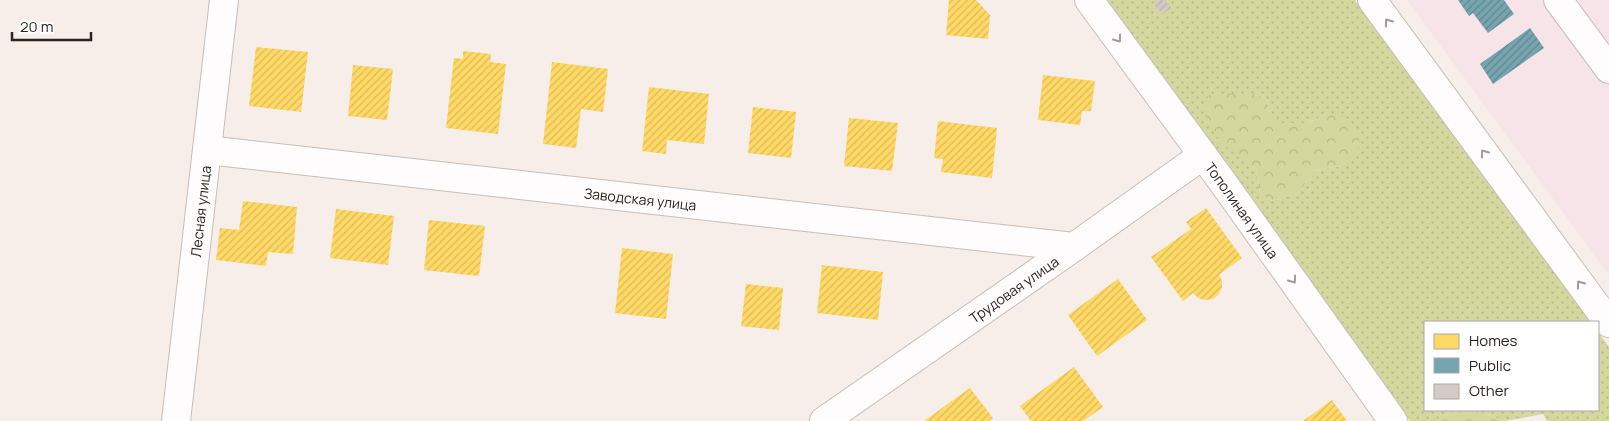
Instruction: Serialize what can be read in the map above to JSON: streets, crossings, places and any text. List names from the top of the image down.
{
  "streets": {
    "street": [
      "Заводская улица",
      "Тополиная улица",
      "Лесная улица",
      "Трудовая улица"
    ]
  },
  "crossings": [
    ["Заводская улица", "Лесная улица"],
    ["Заводская улица", "Трудовая улица"],
    ["Тополиная улица", "Трудовая улица"]
  ],
  "legend": ["Homes", "Public", "Other"],
  "scale_bar": "20 m"
}
